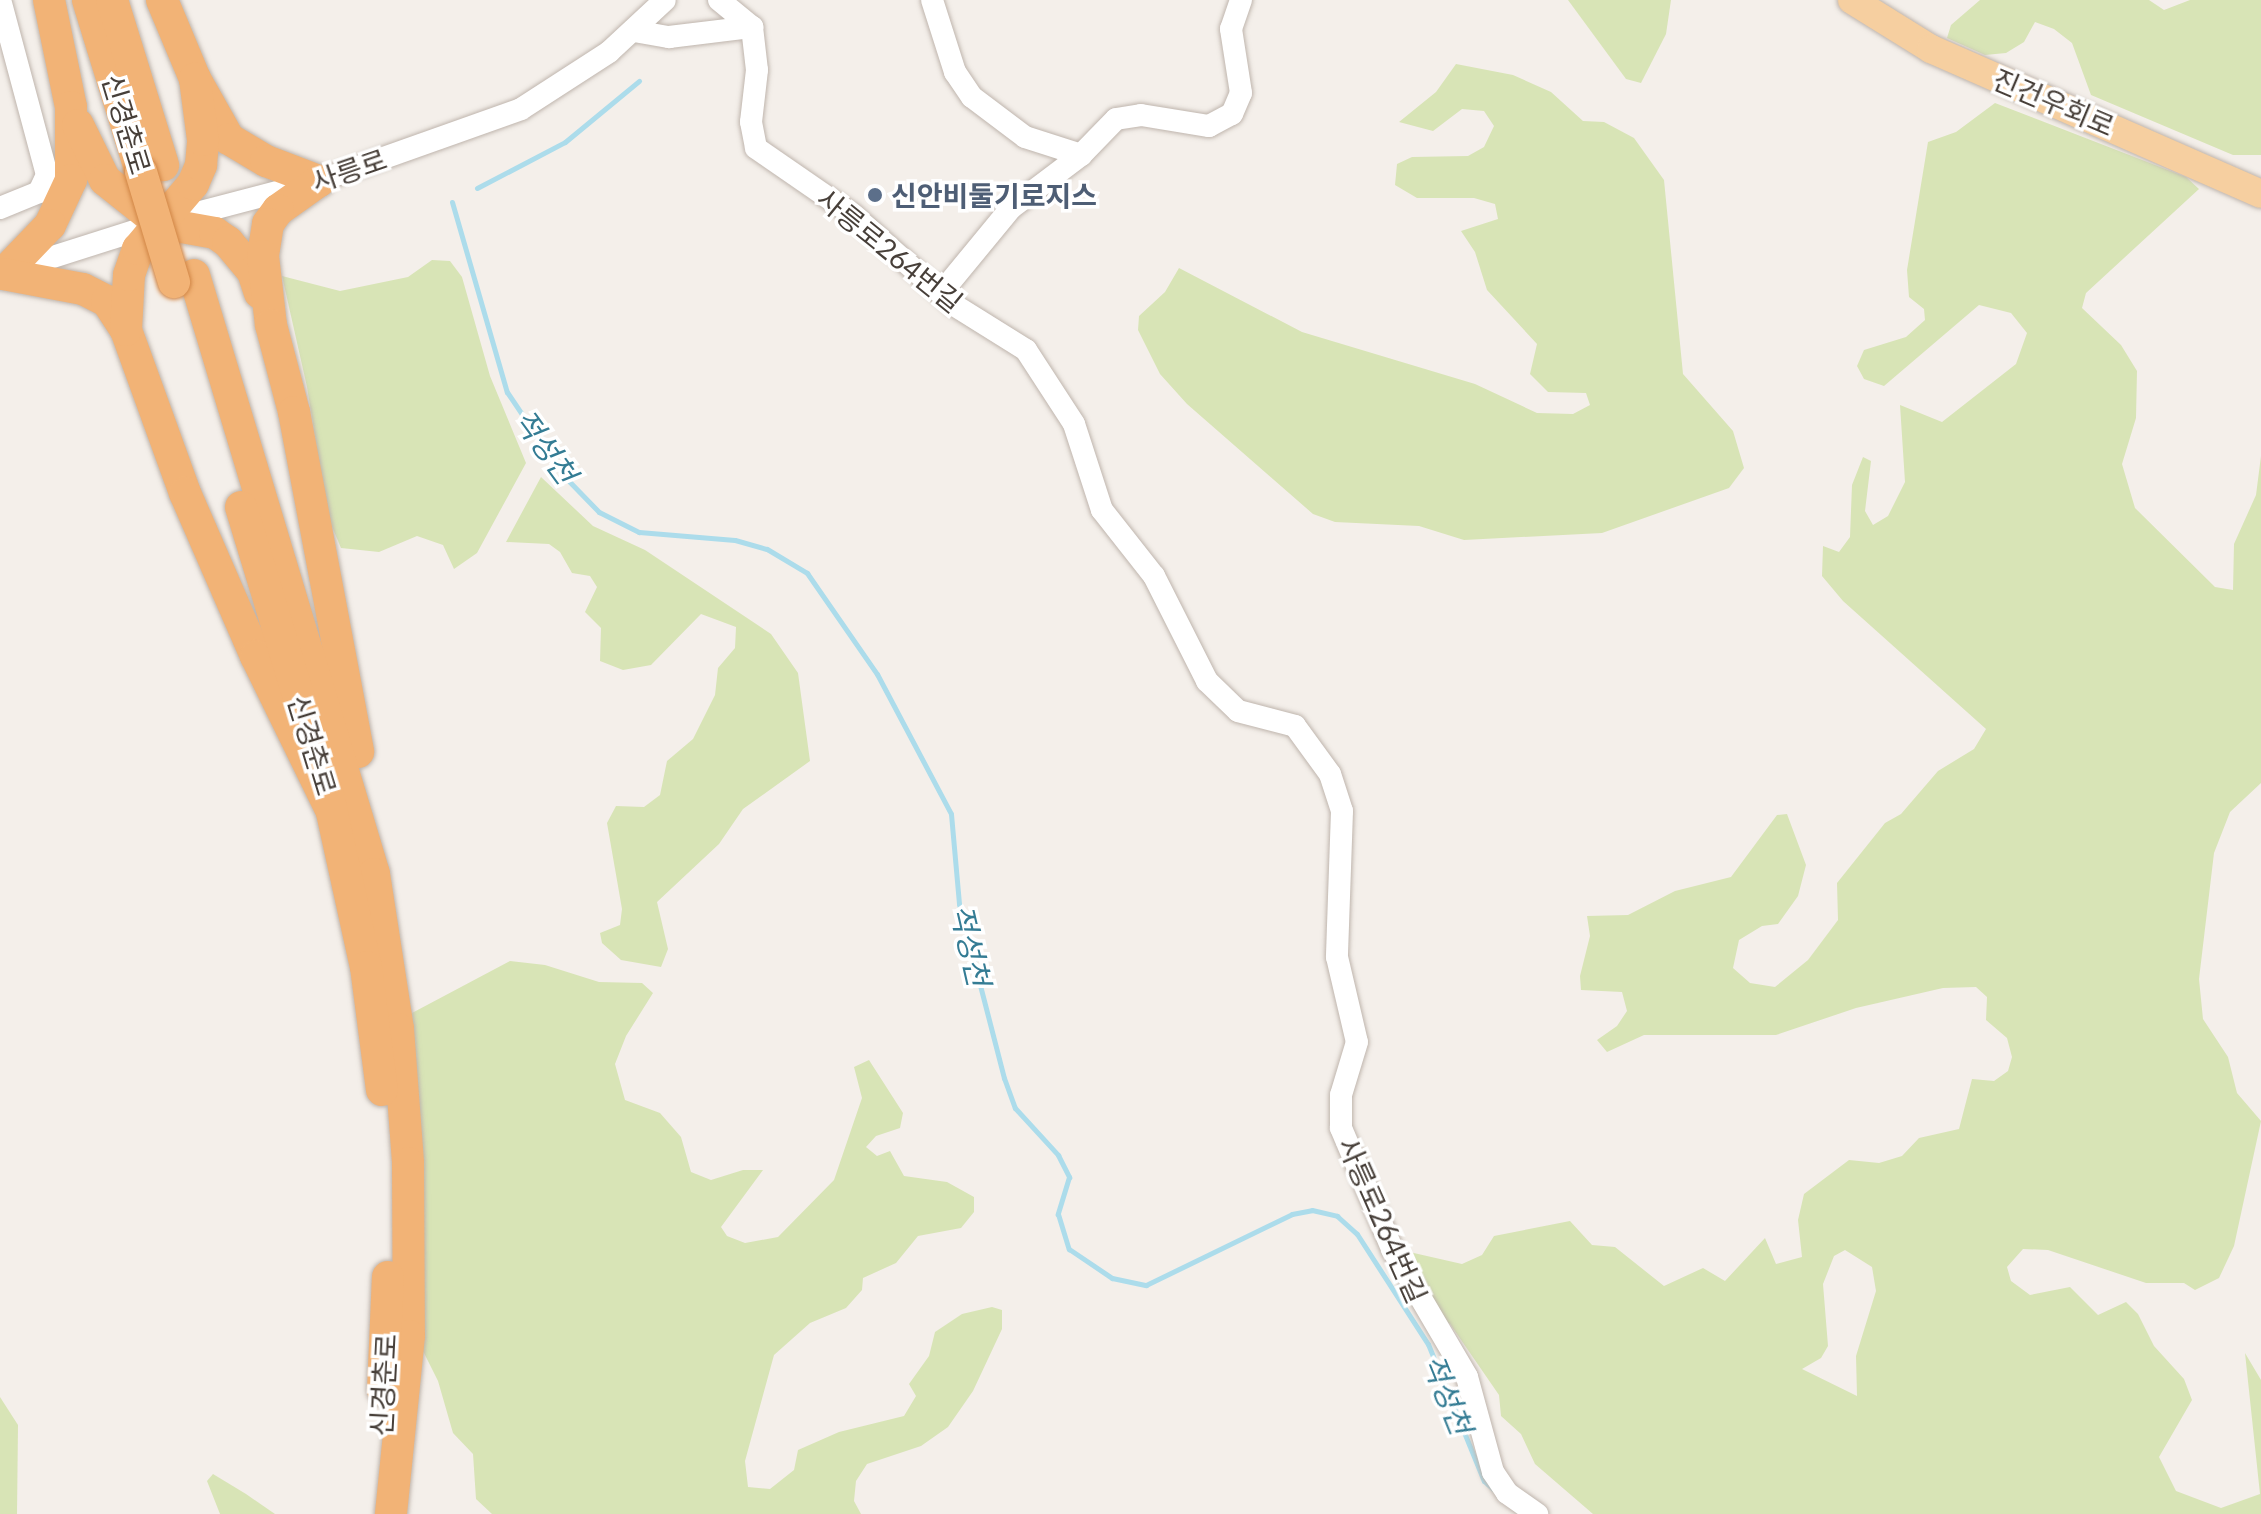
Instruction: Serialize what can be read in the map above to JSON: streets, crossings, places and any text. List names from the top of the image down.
{
  "streets": {
    "highway": ["신경춘로"],
    "main road": ["진건우회로"],
    "street": ["사릉로", "사릉로264번길"]
  },
  "water": ["적성천"],
  "places": ["신안비둘기로지스"]
}
